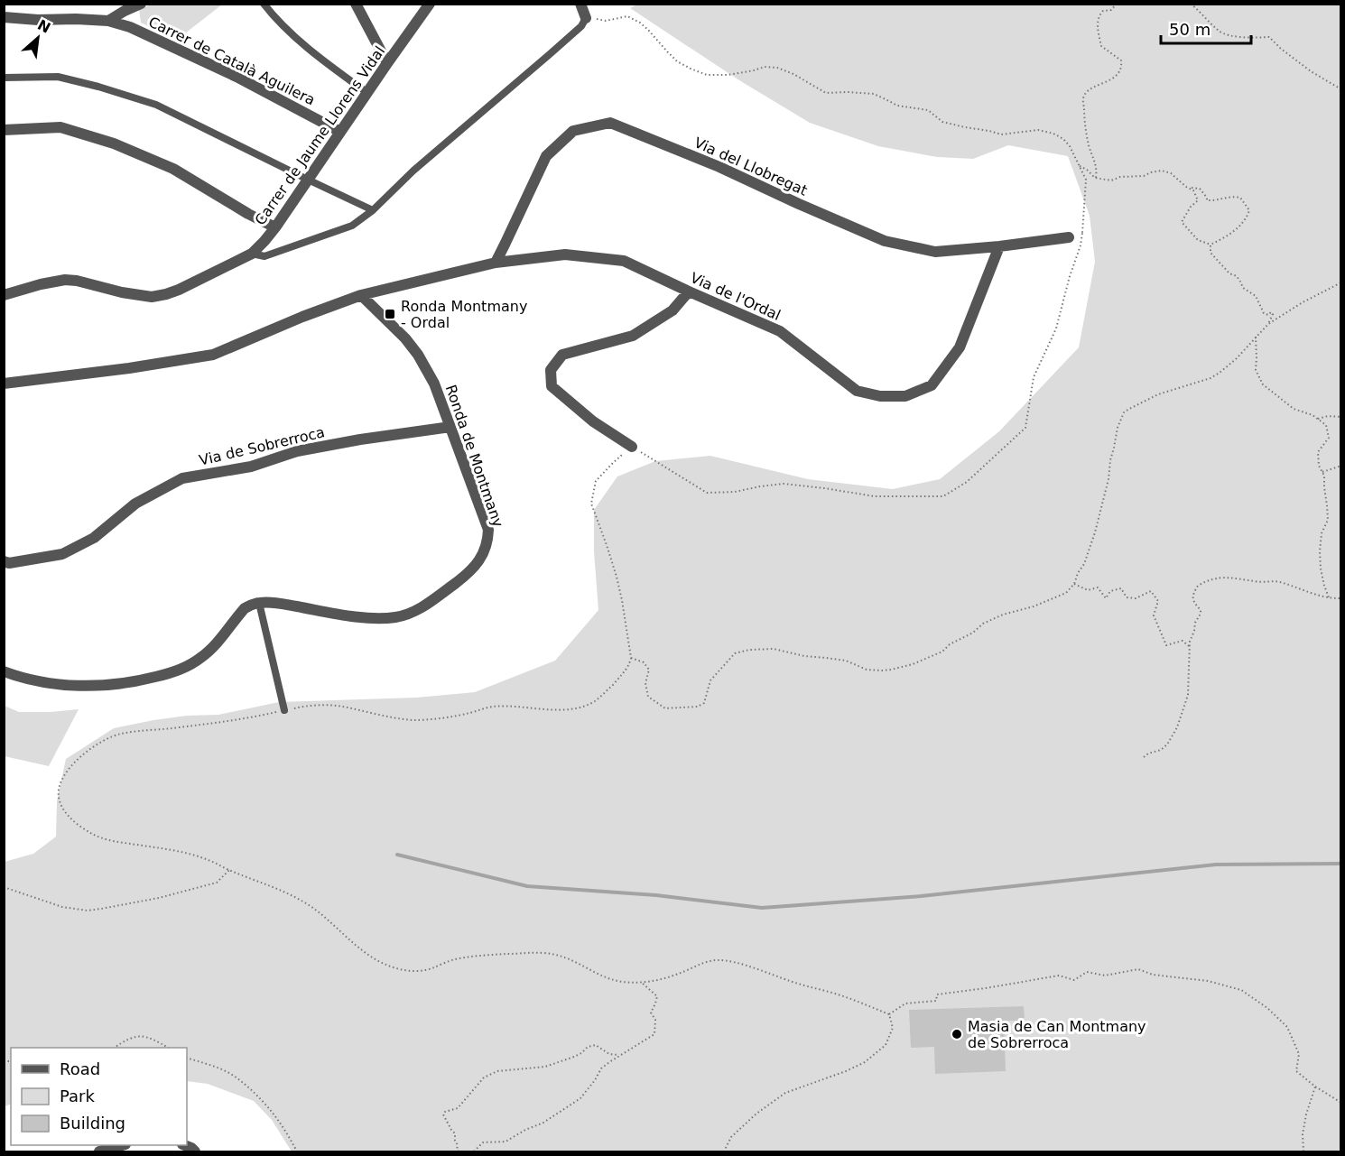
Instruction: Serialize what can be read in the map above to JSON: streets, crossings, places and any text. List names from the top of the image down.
{
  "streets": {
    "street": [
      "Carrer de Català Aguilera",
      "Carrer de Jaume Llorens Vidal",
      "Via del Llobregat",
      "Via de l'Ordal",
      "Via de Sobrerroca",
      "Ronda de Montmany"
    ]
  },
  "crossings": [
    ["Carrer de Català Aguilera", "Carrer de Jaume Llorens Vidal"],
    ["Via del Llobregat", "Via de l'Ordal"],
    ["Via de l'Ordal", "Ronda de Montmany"],
    ["Via de Sobrerroca", "Ronda de Montmany"]
  ],
  "places": {
    "transit": ["Ronda Montmany - Ordal"],
    "other": ["Masia de Can Montmany de Sobrerroca"]
  },
  "legend": ["Road", "Park", "Building"],
  "scale_bar": "50 m",
  "north": "top right"
}
